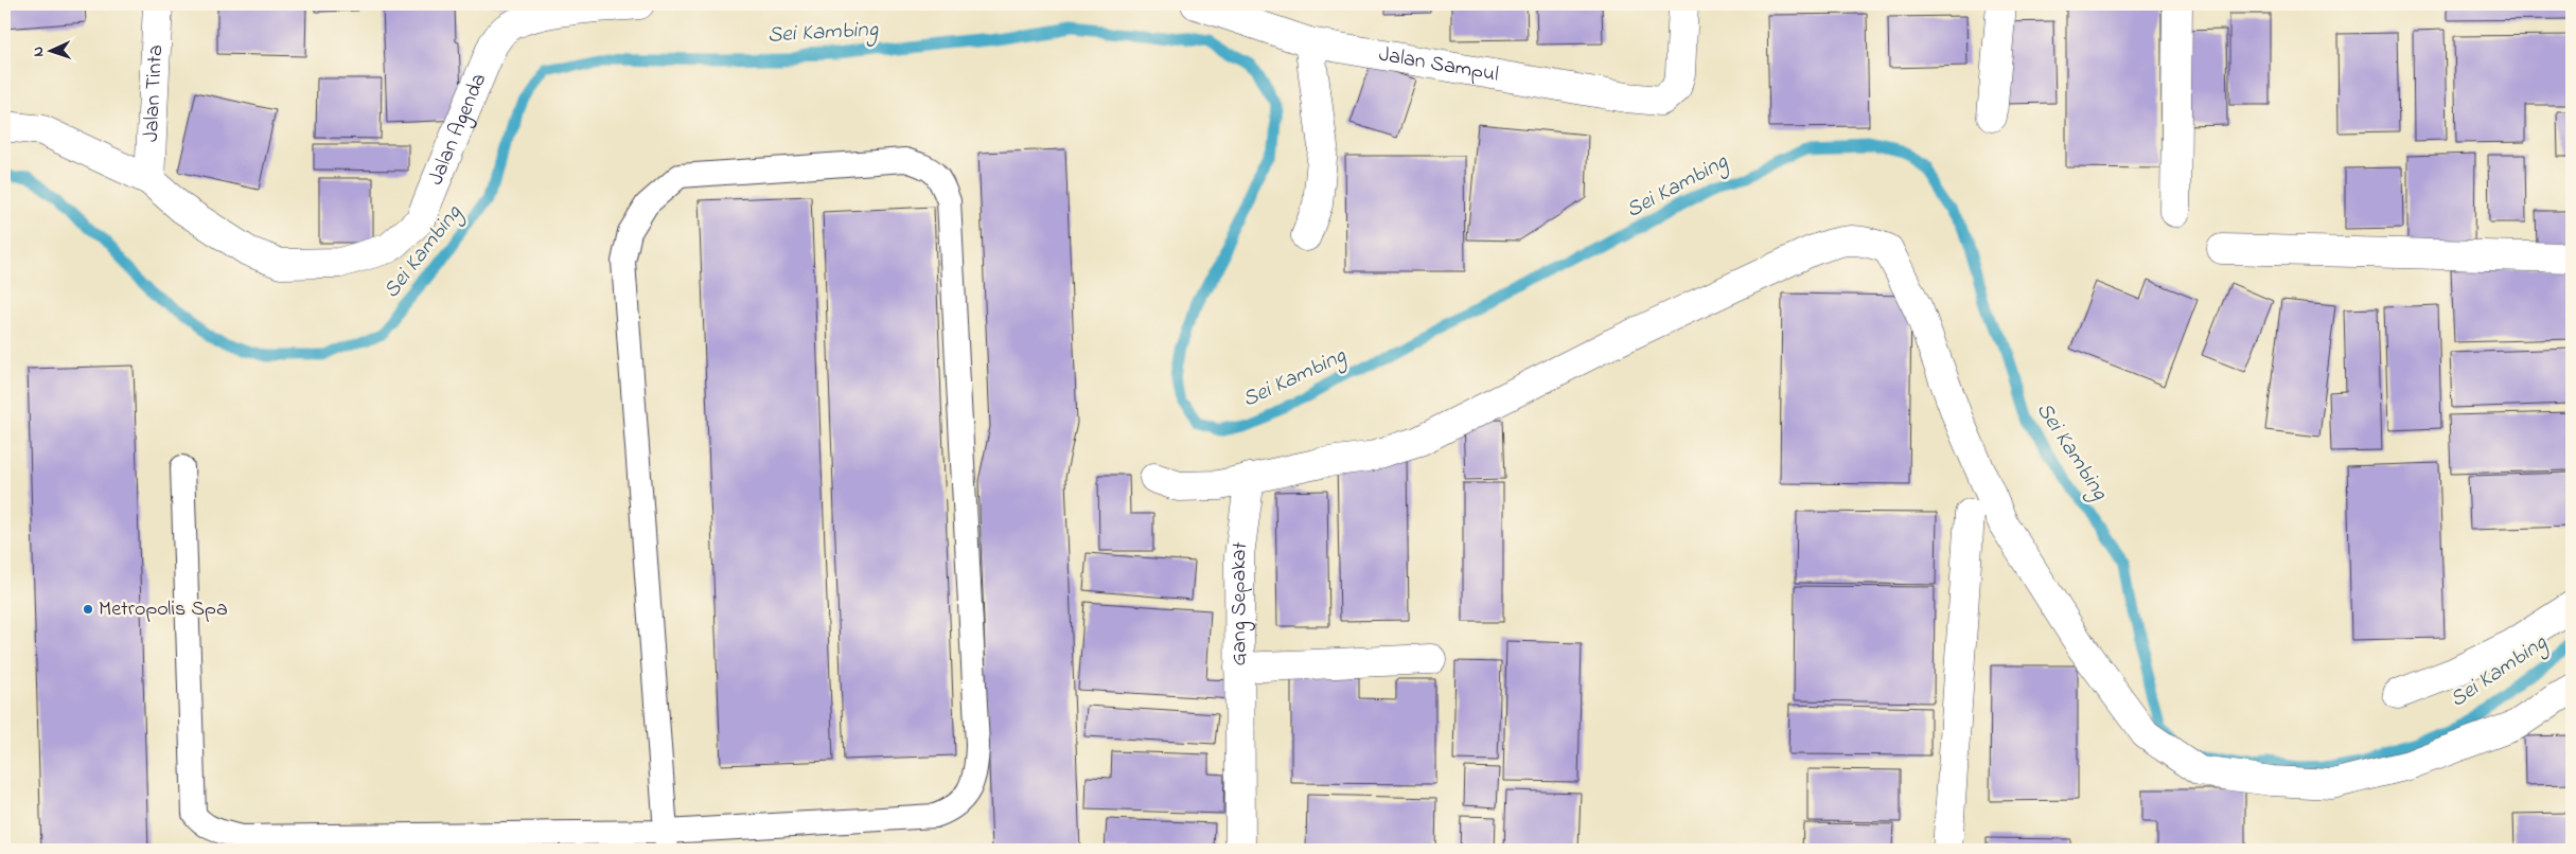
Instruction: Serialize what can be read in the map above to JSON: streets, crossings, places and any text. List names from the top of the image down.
{
  "streets": {
    "street": [
      "Jalan Sampul",
      "Jalan Tinta",
      "Jalan Agenda",
      "Gang Sepakat"
    ]
  },
  "crossings": [
    ["Jalan Tinta", "Jalan Agenda"]
  ],
  "water": ["Sei Kambing"],
  "places": ["Metropolis Spa"],
  "north": "left"
}
